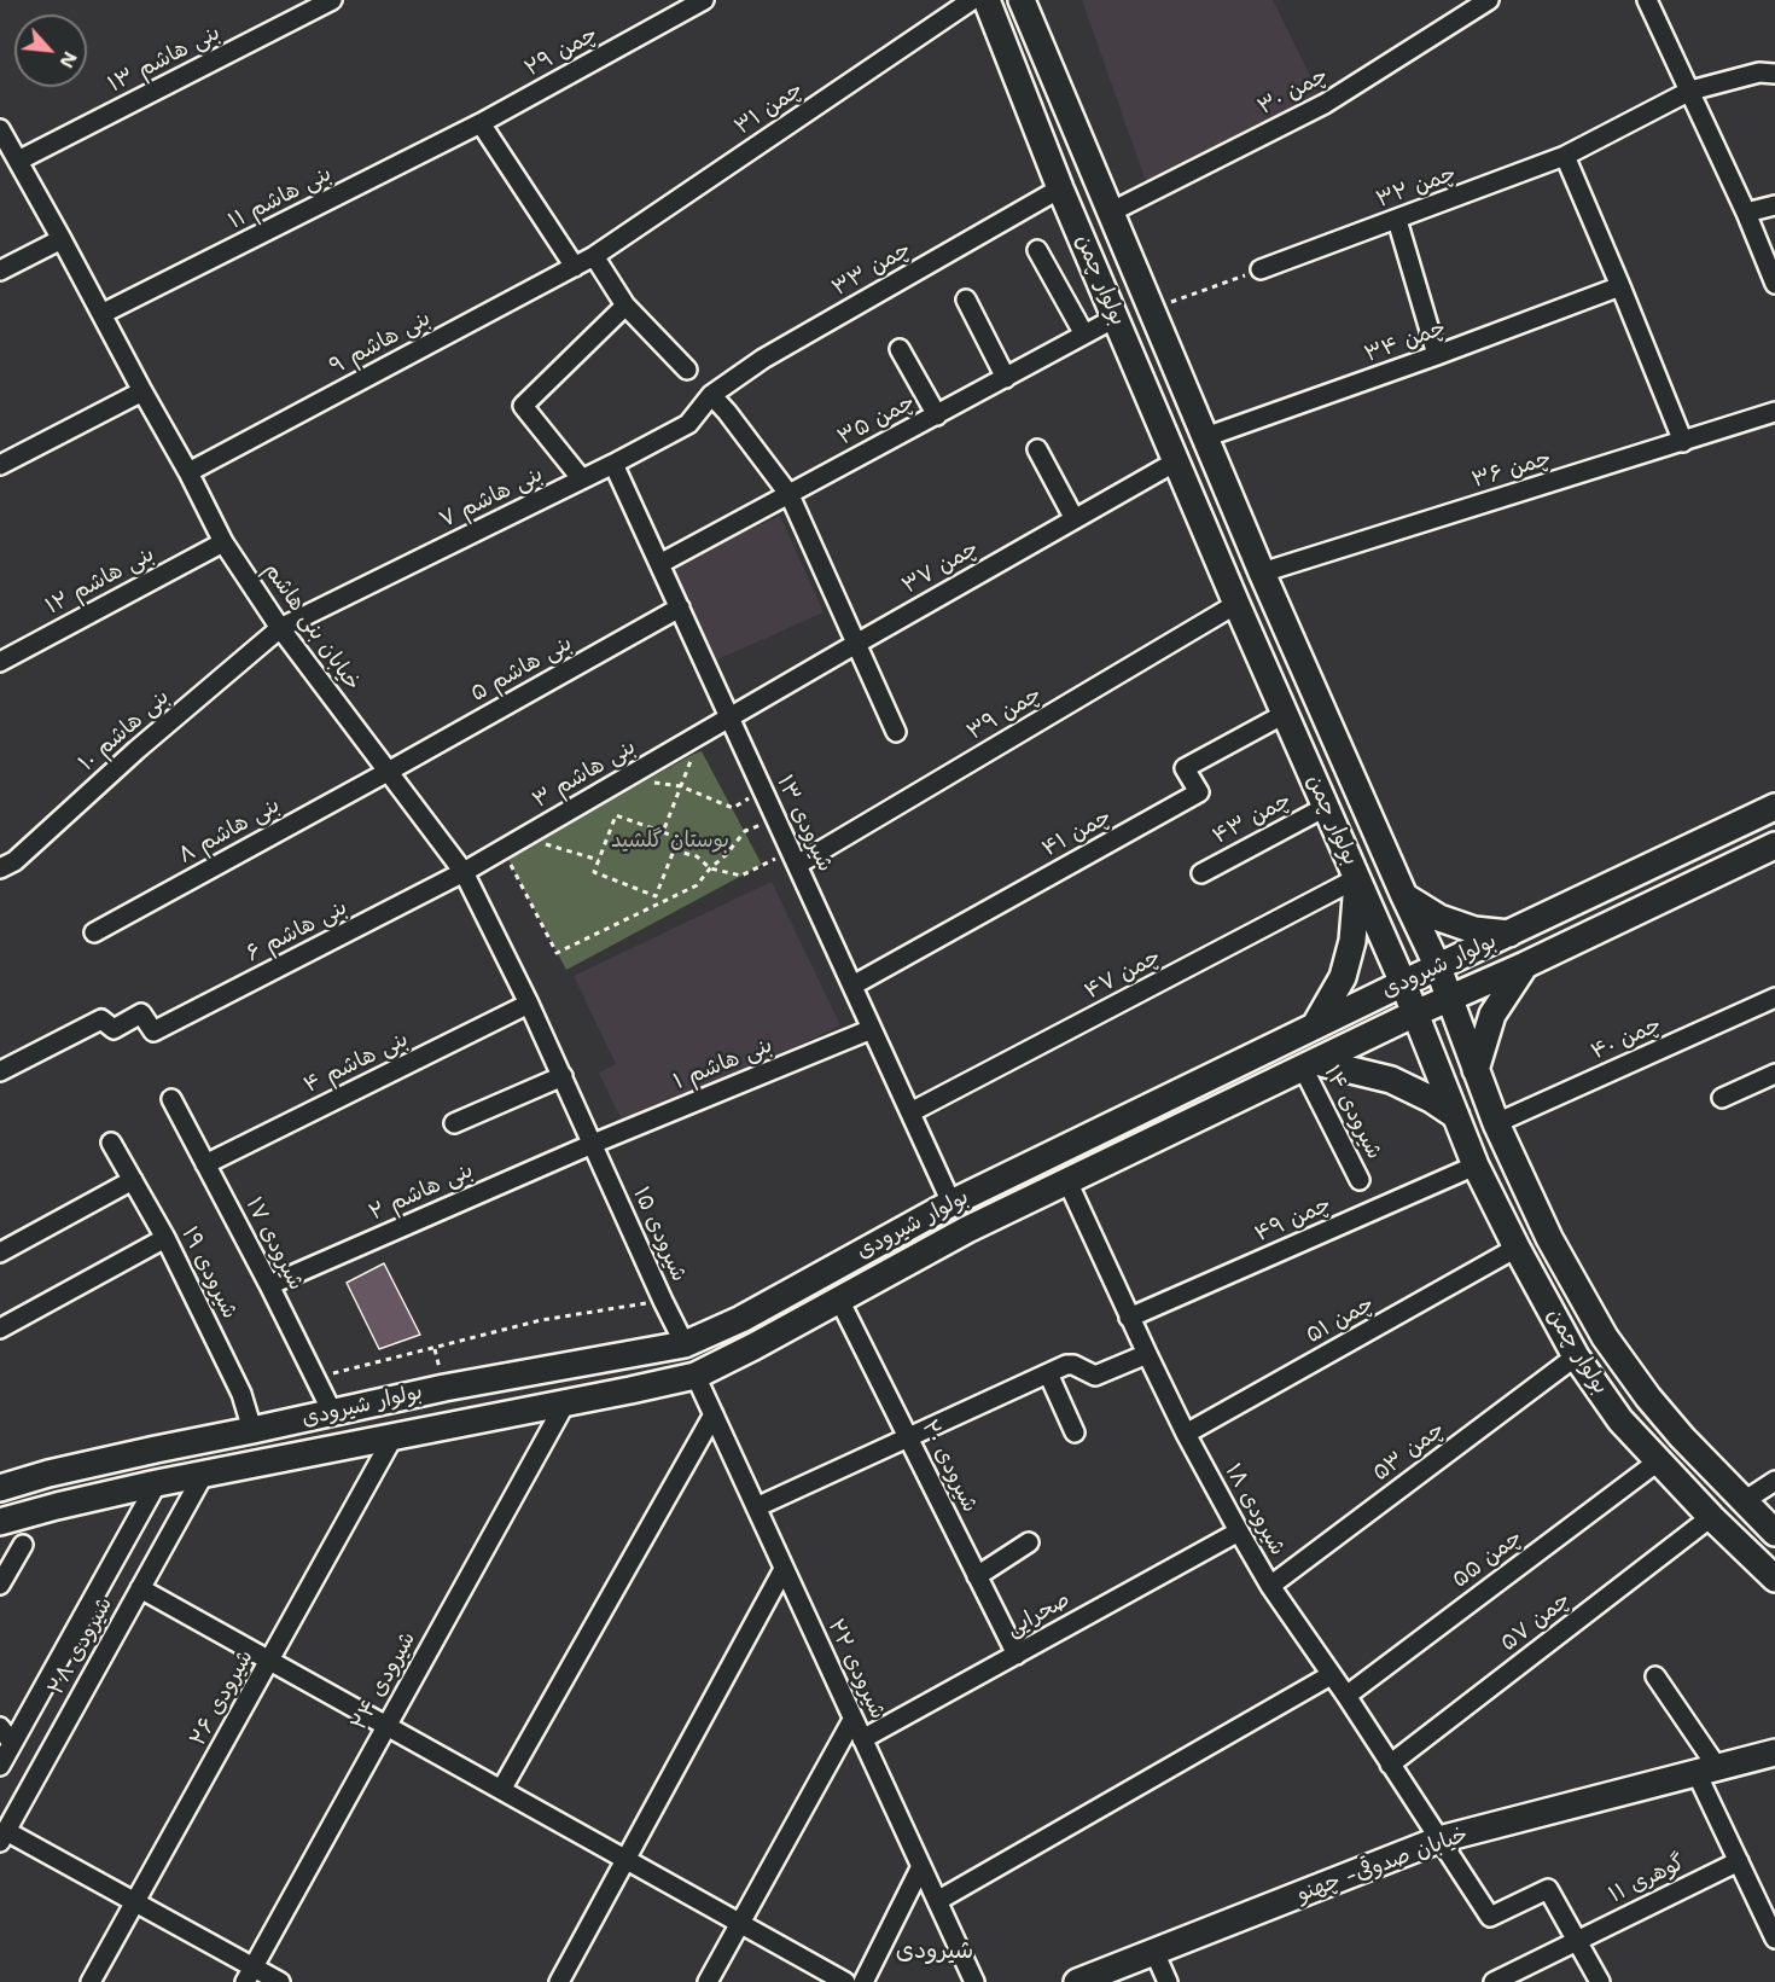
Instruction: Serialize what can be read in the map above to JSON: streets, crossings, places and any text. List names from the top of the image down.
{
  "streets": {
    "main road": ["بولوار چمن", "بولوار شیرودی", "خیابان صدوقی- چهنو"],
    "street": [
      "چمن ۲۹",
      "بنی هاشم ۱۳",
      "چمن ۳۰",
      "چمن ۳۱",
      "چمن ۳۲",
      "بنی هاشم ۱۱",
      "چمن ۳۳",
      "چمن ۳۴",
      "بنی هاشم ۹",
      "چمن ۳۵",
      "چمن ۳۶",
      "بنی هاشم ۷",
      "چمن ۳۷",
      "بنی هاشم ۱۲",
      "خیابان بنی هاشم",
      "بنی هاشم ۵",
      "چمن ۳۹",
      "بنی هاشم ۱۰",
      "بنی هاشم ۳",
      "چمن ۴۳",
      "شیرودی ۱۳",
      "بنی هاشم ۸",
      "چمن ۴۱",
      "بنی هاشم ۶",
      "چمن ۴۷",
      "چمن ۴۰",
      "بنی هاشم ۴",
      "بنی هاشم ۱",
      "شیرودی ۱۴",
      "بنی هاشم ۲",
      "چمن ۴۹",
      "شیرودی ۱۵",
      "شیرودی ۱۷",
      "شیرودی ۱۹",
      "چمن ۵۱",
      "چمن ۵۳",
      "شیرودی ۲۰",
      "شیرودی ۱۸",
      "چمن ۵۵",
      "صحرایی",
      "چمن ۵۷",
      "شیرودی ۲۸",
      "شیرودی ۲۲",
      "شیرودی ۲۴",
      "شیرودی ۲۶",
      "گوهری ۱۱"
    ]
  },
  "crossings": [
    ["چمن ۲۹", "بنی هاشم ۱۱"],
    ["بنی هاشم ۱۳", "خیابان بنی هاشم"],
    ["چمن ۳۰", "بولوار چمن"],
    ["چمن ۳۱", "بنی هاشم ۹"],
    ["بنی هاشم ۱۱", "خیابان بنی هاشم"],
    ["چمن ۳۳", "بولوار چمن"],
    ["چمن ۳۳", "بنی هاشم ۷"],
    ["بولوار چمن", "چمن ۳۴"],
    ["بولوار چمن", "چمن ۳۵"],
    ["بولوار چمن", "چمن ۳۶"],
    ["بولوار چمن", "چمن ۳۷"],
    ["بولوار چمن", "چمن ۳۹"],
    ["بولوار چمن", "چمن ۴۳"],
    ["بولوار چمن", "چمن ۴۱"],
    ["بولوار چمن", "بولوار شیرودی"],
    ["بولوار چمن", "چمن ۴۷"],
    ["بولوار چمن", "چمن ۴۰"],
    ["بولوار چمن", "چمن ۴۹"],
    ["بولوار چمن", "چمن ۵۱"],
    ["بولوار چمن", "چمن ۵۳"],
    ["بولوار چمن", "چمن ۵۵"],
    ["بولوار چمن", "چمن ۵۷"],
    ["بنی هاشم ۹", "خیابان بنی هاشم"],
    ["چمن ۳۵", "شیرودی ۱۳"],
    ["بنی هاشم ۷", "خیابان بنی هاشم"],
    ["بنی هاشم ۷", "بنی هاشم ۱۰"],
    ["بنی هاشم ۷", "شیرودی ۱۳"],
    ["چمن ۳۷", "بنی هاشم ۳"],
    ["چمن ۳۷", "شیرودی ۱۳"],
    ["بنی هاشم ۱۲", "خیابان بنی هاشم"],
    ["خیابان بنی هاشم", "بنی هاشم ۵"],
    ["خیابان بنی هاشم", "بنی هاشم ۱۰"],
    ["خیابان بنی هاشم", "بنی هاشم ۳"],
    ["خیابان بنی هاشم", "بنی هاشم ۸"],
    ["خیابان بنی هاشم", "بنی هاشم ۶"],
    ["خیابان بنی هاشم", "بنی هاشم ۴"],
    ["خیابان بنی هاشم", "بنی هاشم ۱"],
    ["خیابان بنی هاشم", "بنی هاشم ۲"],
    ["خیابان بنی هاشم", "شیرودی ۱۵"],
    ["بنی هاشم ۵", "شیرودی ۱۳"],
    ["بنی هاشم ۵", "بنی هاشم ۸"],
    ["چمن ۳۹", "شیرودی ۱۳"],
    ["بنی هاشم ۳", "شیرودی ۱۳"],
    ["بنی هاشم ۳", "بنی هاشم ۶"],
    ["شیرودی ۱۳", "چمن ۴۱"],
    ["شیرودی ۱۳", "بولوار شیرودی"],
    ["شیرودی ۱۳", "چمن ۴۷"],
    ["شیرودی ۱۳", "بنی هاشم ۱"],
    ["بولوار شیرودی", "شیرودی ۱۴"],
    ["بولوار شیرودی", "شیرودی ۱۵"],
    ["بولوار شیرودی", "شیرودی ۱۷"],
    ["بولوار شیرودی", "شیرودی ۱۹"],
    ["بولوار شیرودی", "شیرودی ۲۰"],
    ["بولوار شیرودی", "شیرودی ۱۸"],
    ["بولوار شیرودی", "شیرودی ۲۸"],
    ["بولوار شیرودی", "شیرودی ۲۲"],
    ["بولوار شیرودی", "شیرودی ۲۴"],
    ["بولوار شیرودی", "شیرودی ۲۶"],
    ["بنی هاشم ۴", "شیرودی ۱۷"],
    ["بنی هاشم ۱", "بنی هاشم ۲"],
    ["بنی هاشم ۱", "شیرودی ۱۵"],
    ["بنی هاشم ۲", "شیرودی ۱۵"],
    ["بنی هاشم ۲", "شیرودی ۱۷"],
    ["چمن ۴۹", "شیرودی ۱۸"],
    ["چمن ۵۱", "شیرودی ۱۸"],
    ["چمن ۵۳", "شیرودی ۱۸"],
    ["شیرودی ۲۰", "صحرایی"],
    ["شیرودی ۱۸", "چمن ۵۵"],
    ["شیرودی ۱۸", "صحرایی"],
    ["شیرودی ۱۸", "چمن ۵۷"],
    ["شیرودی ۱۸", "خیابان صدوقی- چهنو"],
    ["شیرودی ۱۸", "گوهری ۱۱"],
    ["صحرایی", "شیرودی ۲۲"]
  ],
  "districts": ["شیرودی"],
  "parks": ["بوستان گلشید"],
  "north": "bottom right"
}
